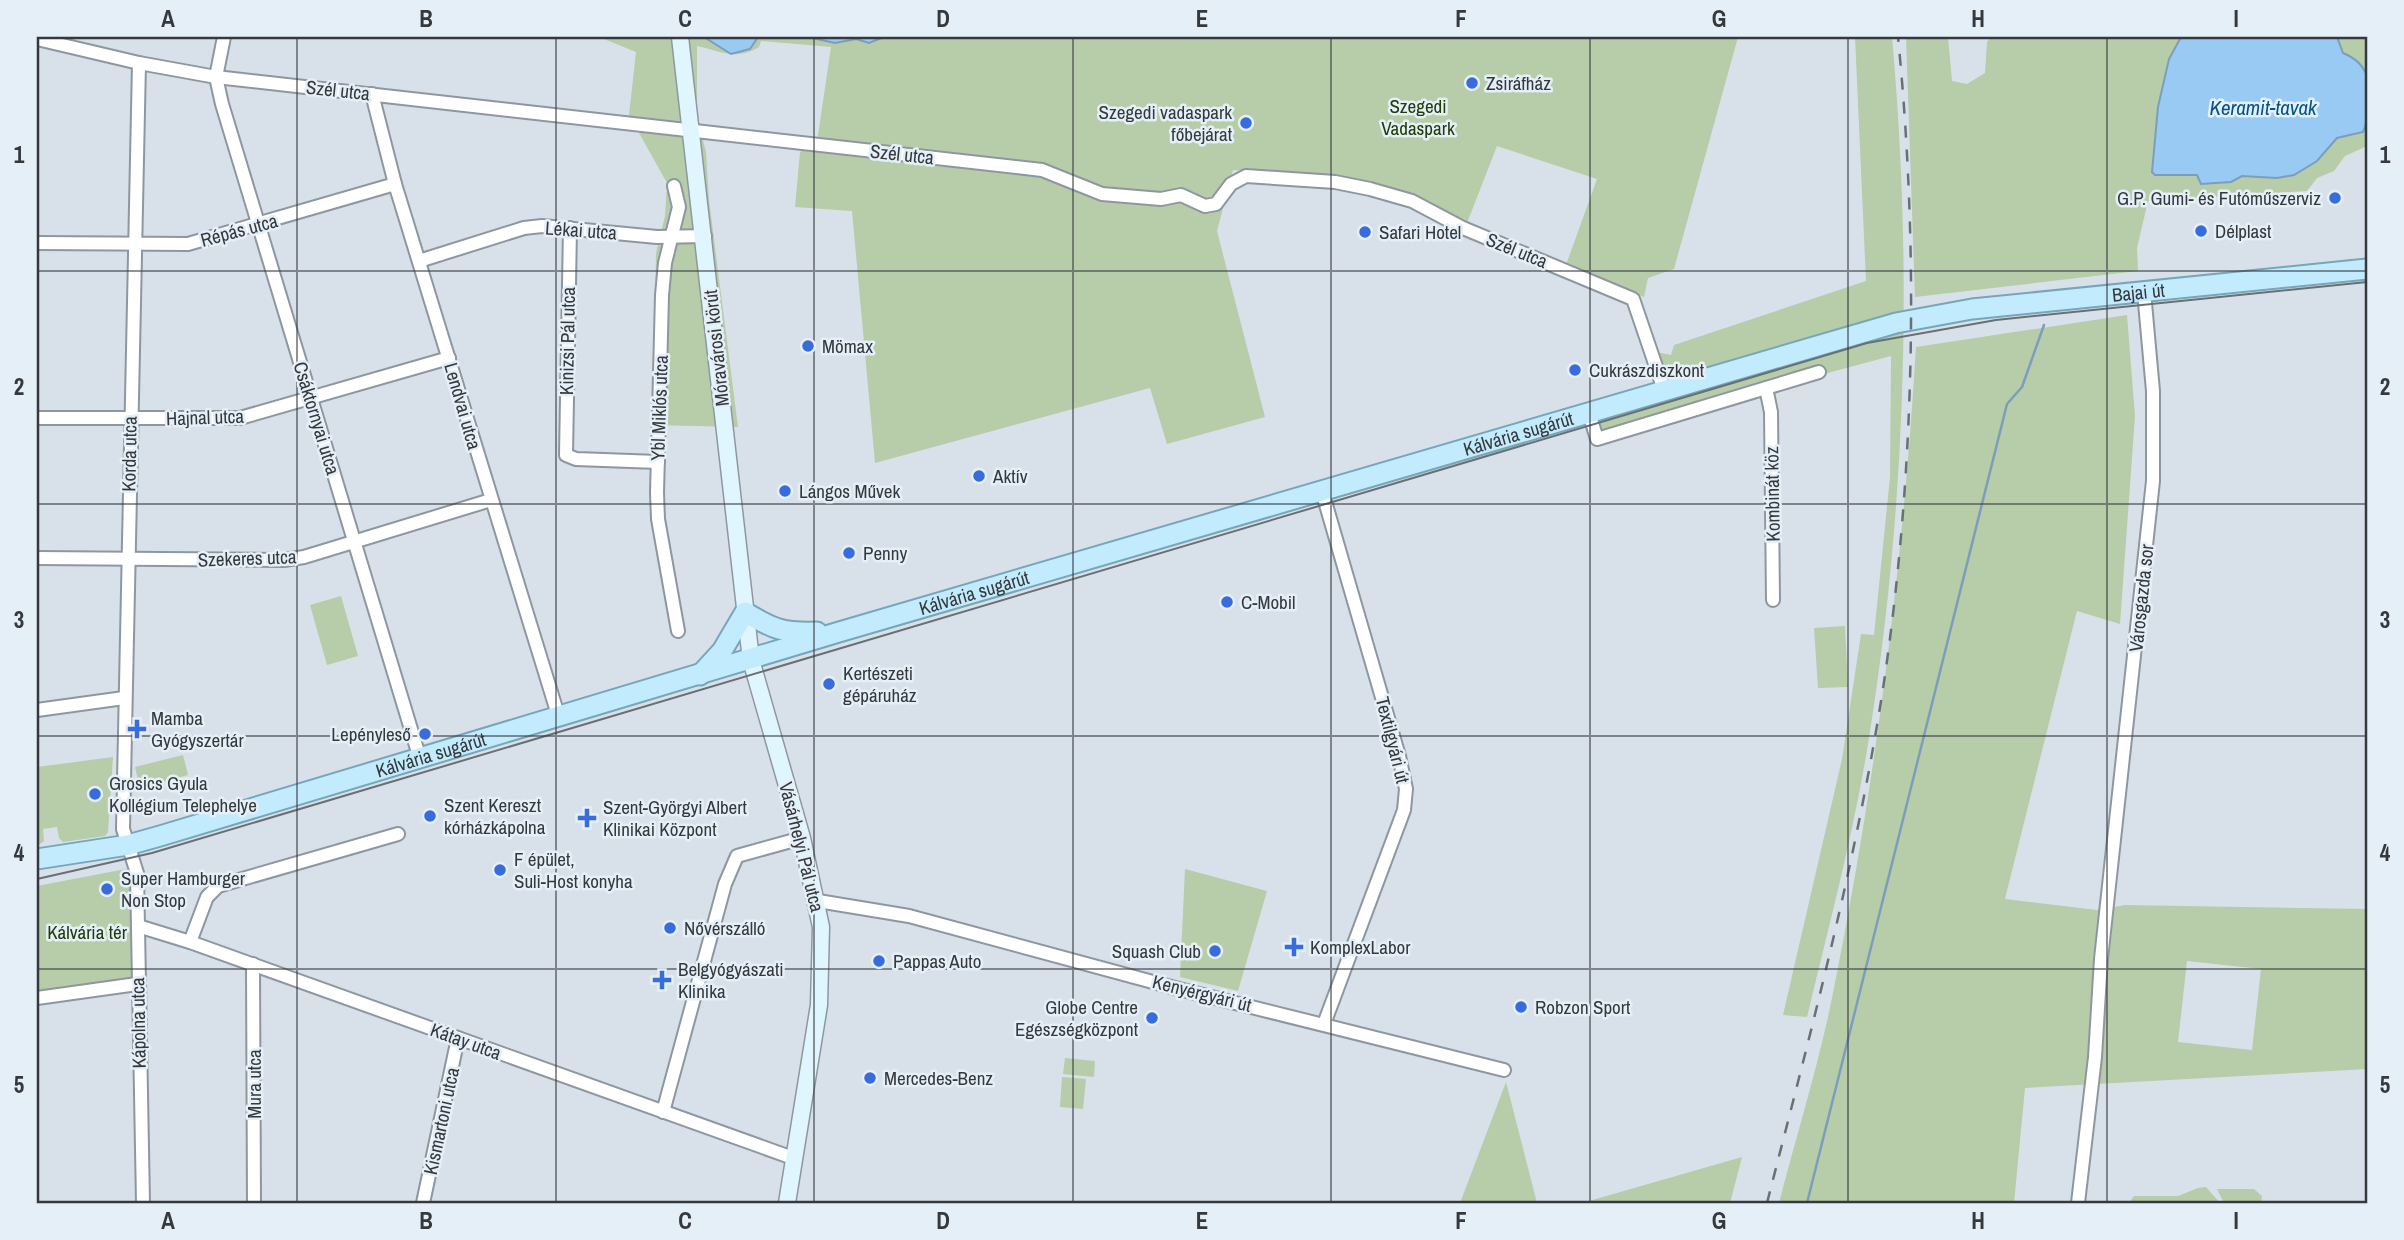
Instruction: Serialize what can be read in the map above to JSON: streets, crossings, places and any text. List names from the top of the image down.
{
  "streets": {
    "main road": [
      "Bajai út",
      "Móravárosi körút",
      "Kálvária sugárút",
      "Vásárhelyi Pál utca"
    ],
    "street": [
      "Szél utca",
      "Répás utca",
      "Lékai utca",
      "Kinizsi Pál utca",
      "Lendvai utca",
      "Ybl Miklós utca",
      "Hajnal utca",
      "Csáktornyai utca",
      "Korda utca",
      "Kombinát köz",
      "Szekeres utca",
      "Városgazda sor",
      "Textilgyári út",
      "Kenyérgyári út",
      "Kápolna utca",
      "Kátay utca",
      "Mura utca",
      "Kismartoni utca"
    ]
  },
  "crossings": [
    ["Szél utca", "Móravárosi körút"],
    ["Szél utca", "Lendvai utca"],
    ["Szél utca", "Csáktornyai utca"],
    ["Szél utca", "Kálvária sugárút"],
    ["Szél utca", "Korda utca"],
    ["Répás utca", "Lendvai utca"],
    ["Répás utca", "Csáktornyai utca"],
    ["Répás utca", "Korda utca"],
    ["Lékai utca", "Kinizsi Pál utca"],
    ["Lékai utca", "Móravárosi körút"],
    ["Lékai utca", "Lendvai utca"],
    ["Lékai utca", "Ybl Miklós utca"],
    ["Bajai út", "Kálvária sugárút"],
    ["Bajai út", "Városgazda sor"],
    ["Kinizsi Pál utca", "Ybl Miklós utca"],
    ["Móravárosi körút", "Kálvária sugárút"],
    ["Móravárosi körút", "Vásárhelyi Pál utca"],
    ["Lendvai utca", "Hajnal utca"],
    ["Lendvai utca", "Kálvária sugárút"],
    ["Lendvai utca", "Szekeres utca"],
    ["Hajnal utca", "Csáktornyai utca"],
    ["Hajnal utca", "Korda utca"],
    ["Csáktornyai utca", "Kálvária sugárút"],
    ["Csáktornyai utca", "Szekeres utca"],
    ["Kálvária sugárút", "Korda utca"],
    ["Kálvária sugárút", "Textilgyári út"],
    ["Kálvária sugárút", "Vásárhelyi Pál utca"],
    ["Kálvária sugárút", "Kápolna utca"],
    ["Korda utca", "Szekeres utca"],
    ["Korda utca", "Kápolna utca"],
    ["Textilgyári út", "Kenyérgyári út"],
    ["Vásárhelyi Pál utca", "Kenyérgyári út"],
    ["Vásárhelyi Pál utca", "Kátay utca"],
    ["Kápolna utca", "Kátay utca"],
    ["Kátay utca", "Mura utca"],
    ["Kátay utca", "Kismartoni utca"]
  ],
  "water": ["Keramit-tavak"],
  "parks": ["Szegedi Vadaspark", "Kálvária tér"],
  "places": {
    "other": [
      "Zsiráfház",
      "Szegedi vadaspark főbejárat",
      "G.P. Gumi- és Futóműszerviz",
      "Délplast",
      "Safari Hotel",
      "Mömax",
      "Cukrászdiszkont",
      "Aktív",
      "Lángos Művek",
      "Penny",
      "C-Mobil",
      "Kertészeti gépáruház",
      "Lepényleső",
      "Grosics Gyula Kollégium Telephelye",
      "Szent Kereszt kórházkápolna",
      "F épület, Suli-Host konyha",
      "Super Hamburger Non Stop",
      "Nővérszálló",
      "Squash Club",
      "Pappas Auto",
      "Robzon Sport",
      "Globe Centre Egészségközpont",
      "Mercedes-Benz"
    ],
    "health": [
      "Mamba Gyógyszertár",
      "Szent-Györgyi Albert Klinikai Központ",
      "KomplexLabor",
      "Belgyógyászati Klinika"
    ]
  },
  "grid": {
    "columns": [
      "A",
      "B",
      "C",
      "D",
      "E",
      "F",
      "G",
      "H",
      "I"
    ],
    "rows": [
      "1",
      "2",
      "3",
      "4",
      "5"
    ]
  }
}
